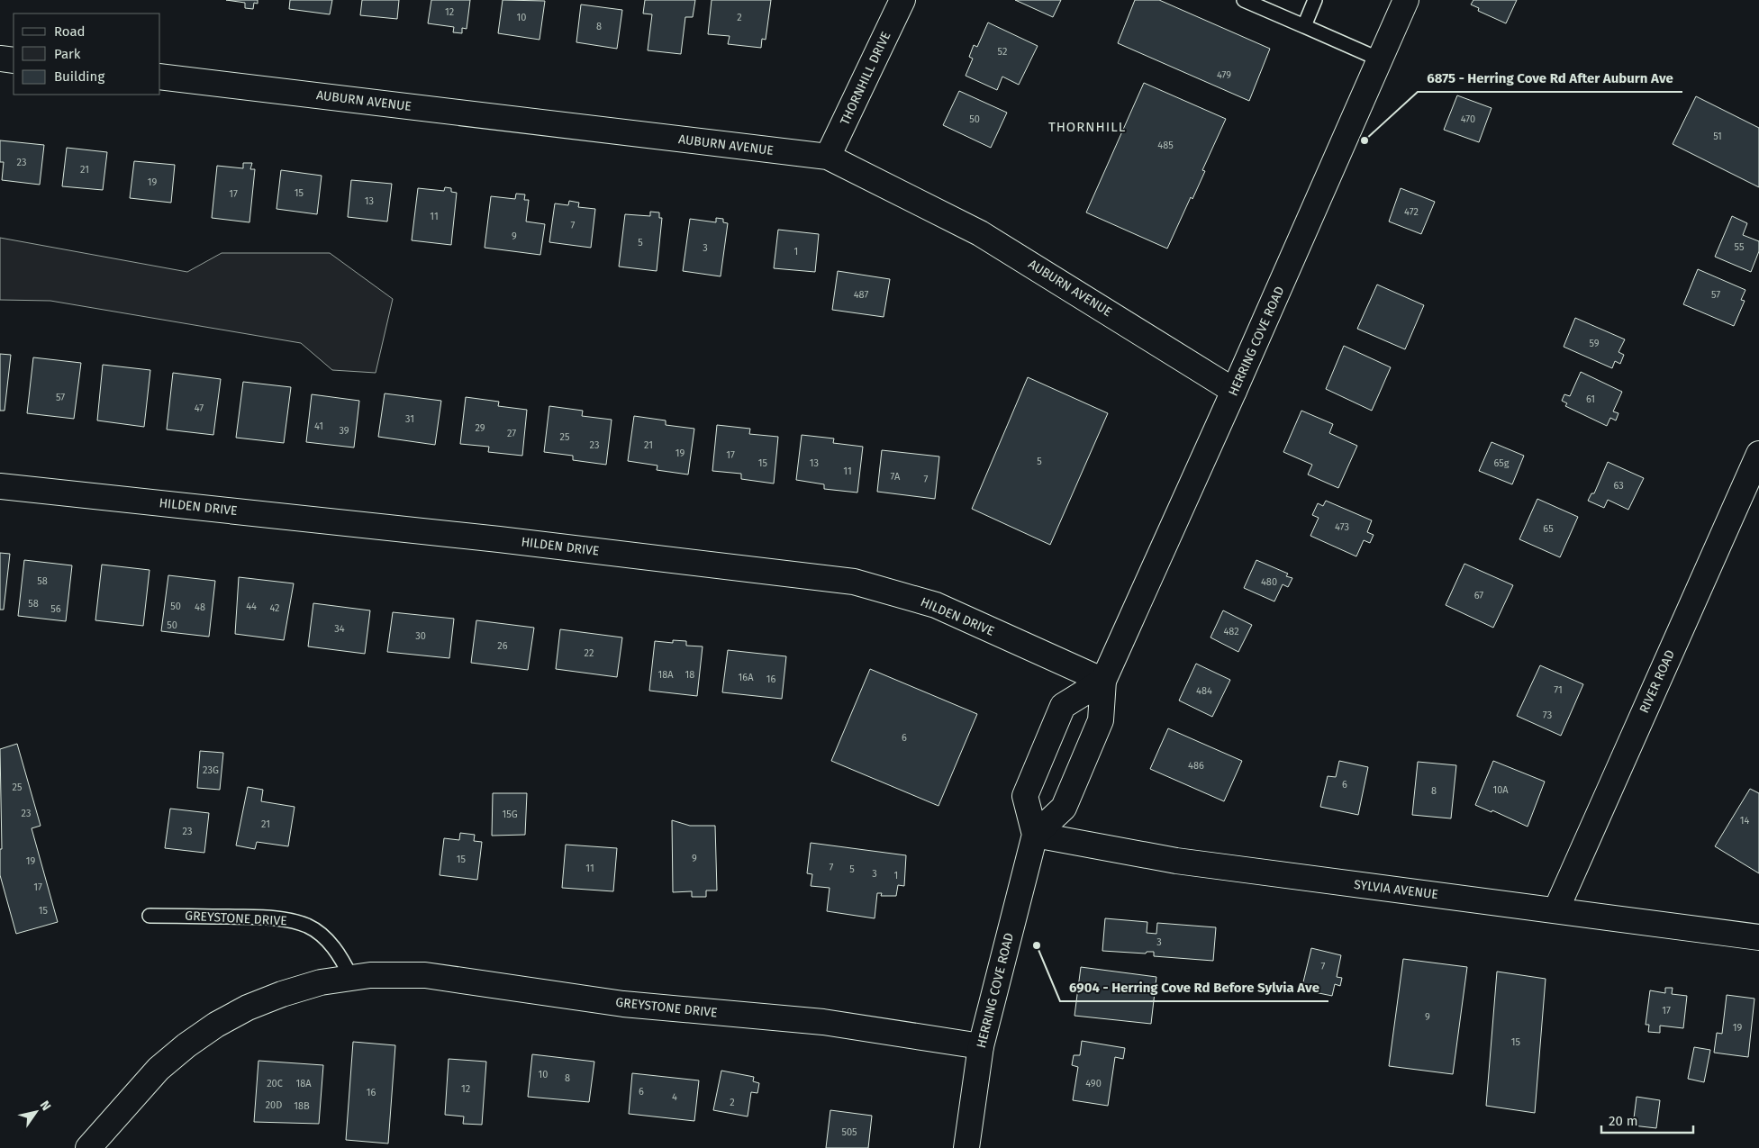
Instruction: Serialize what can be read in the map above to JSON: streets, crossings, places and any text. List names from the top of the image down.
{
  "streets": {
    "street": [
      "THORNHILL DRIVE",
      "AUBURN AVENUE",
      "HERRING COVE ROAD",
      "HILDEN DRIVE",
      "RIVER ROAD",
      "SYLVIA AVENUE",
      "GREYSTONE DRIVE"
    ]
  },
  "crossings": [
    ["THORNHILL DRIVE", "AUBURN AVENUE"],
    ["AUBURN AVENUE", "HERRING COVE ROAD"],
    ["HERRING COVE ROAD", "HILDEN DRIVE"],
    ["HERRING COVE ROAD", "SYLVIA AVENUE"],
    ["HERRING COVE ROAD", "GREYSTONE DRIVE"],
    ["RIVER ROAD", "SYLVIA AVENUE"]
  ],
  "districts": ["THORNHILL"],
  "places": ["6875 - Herring Cove Rd After Auburn Ave", "6904 - Herring Cove Rd Before Sylvia Ave"],
  "house_numbers": [
    "12",
    "10",
    "2",
    "8",
    "52",
    "479",
    "50",
    "470",
    "51",
    "485",
    "23",
    "21",
    "19",
    "15",
    "17",
    "13",
    "472",
    "11",
    "7",
    "9",
    "5",
    "55",
    "3",
    "1",
    "487",
    "57",
    "59",
    "57",
    "61",
    "47",
    "31",
    "41",
    "29",
    "39",
    "27",
    "25",
    "23",
    "21",
    "19",
    "17",
    "5",
    "15",
    "13",
    "65g",
    "11",
    "7A",
    "7",
    "63",
    "473",
    "65",
    "58",
    "480",
    "67",
    "58",
    "50",
    "44",
    "48",
    "42",
    "56",
    "50",
    "34",
    "482",
    "30",
    "26",
    "22",
    "18A",
    "18",
    "16A",
    "16",
    "71",
    "484",
    "73",
    "6",
    "486",
    "23G",
    "6",
    "25",
    "10A",
    "8",
    "23",
    "15G",
    "14",
    "21",
    "23",
    "9",
    "15",
    "19",
    "7",
    "11",
    "5",
    "3",
    "1",
    "17",
    "15",
    "3",
    "7",
    "17",
    "9",
    "19",
    "15",
    "10",
    "8",
    "20C",
    "18A",
    "490",
    "12",
    "6",
    "16",
    "4",
    "2",
    "20D",
    "18B",
    "505"
  ],
  "legend": ["Road", "Park", "Building"],
  "scale_bar": "20 m",
  "north": "top right"
}
